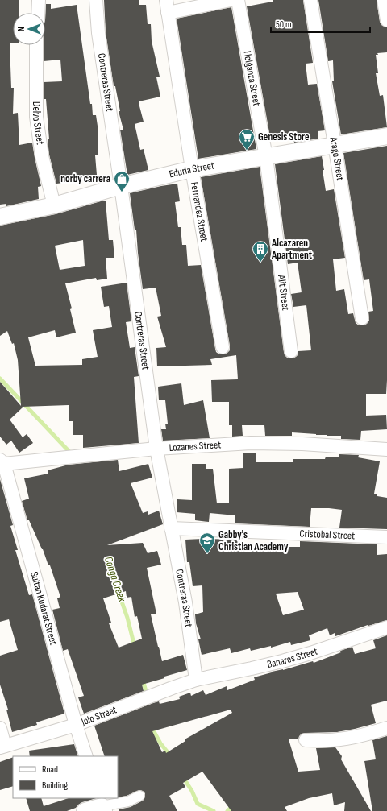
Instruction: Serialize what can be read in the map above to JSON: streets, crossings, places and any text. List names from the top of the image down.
{
  "streets": {
    "street": [
      "Holganza Street",
      "Contreras Street",
      "Delvo Street",
      "Arago Street",
      "Eduria Street",
      "Fernandez Street",
      "Alit Street",
      "Lozanes Street",
      "Cristobal Street",
      "Sultan Kudarat Street",
      "Banares Street",
      "Jolo Street"
    ]
  },
  "crossings": [
    ["Holganza Street", "Eduria Street"],
    ["Holganza Street", "Alit Street"],
    ["Contreras Street", "Eduria Street"],
    ["Contreras Street", "Lozanes Street"],
    ["Contreras Street", "Cristobal Street"],
    ["Contreras Street", "Banares Street"],
    ["Contreras Street", "Jolo Street"],
    ["Delvo Street", "Eduria Street"],
    ["Arago Street", "Eduria Street"],
    ["Eduria Street", "Fernandez Street"],
    ["Eduria Street", "Alit Street"],
    ["Lozanes Street", "Sultan Kudarat Street"],
    ["Sultan Kudarat Street", "Jolo Street"],
    ["Banares Street", "Jolo Street"]
  ],
  "water": ["Conga Creek"],
  "places": {
    "supermarket": ["Genesis Store"],
    "shop": ["norby carrera"],
    "building": ["Alcazaren Apartment"],
    "school or university": ["Gabby's Christian Academy"]
  },
  "legend": ["Road", "Building"],
  "scale_bar": "50 m",
  "north": "left"
}
